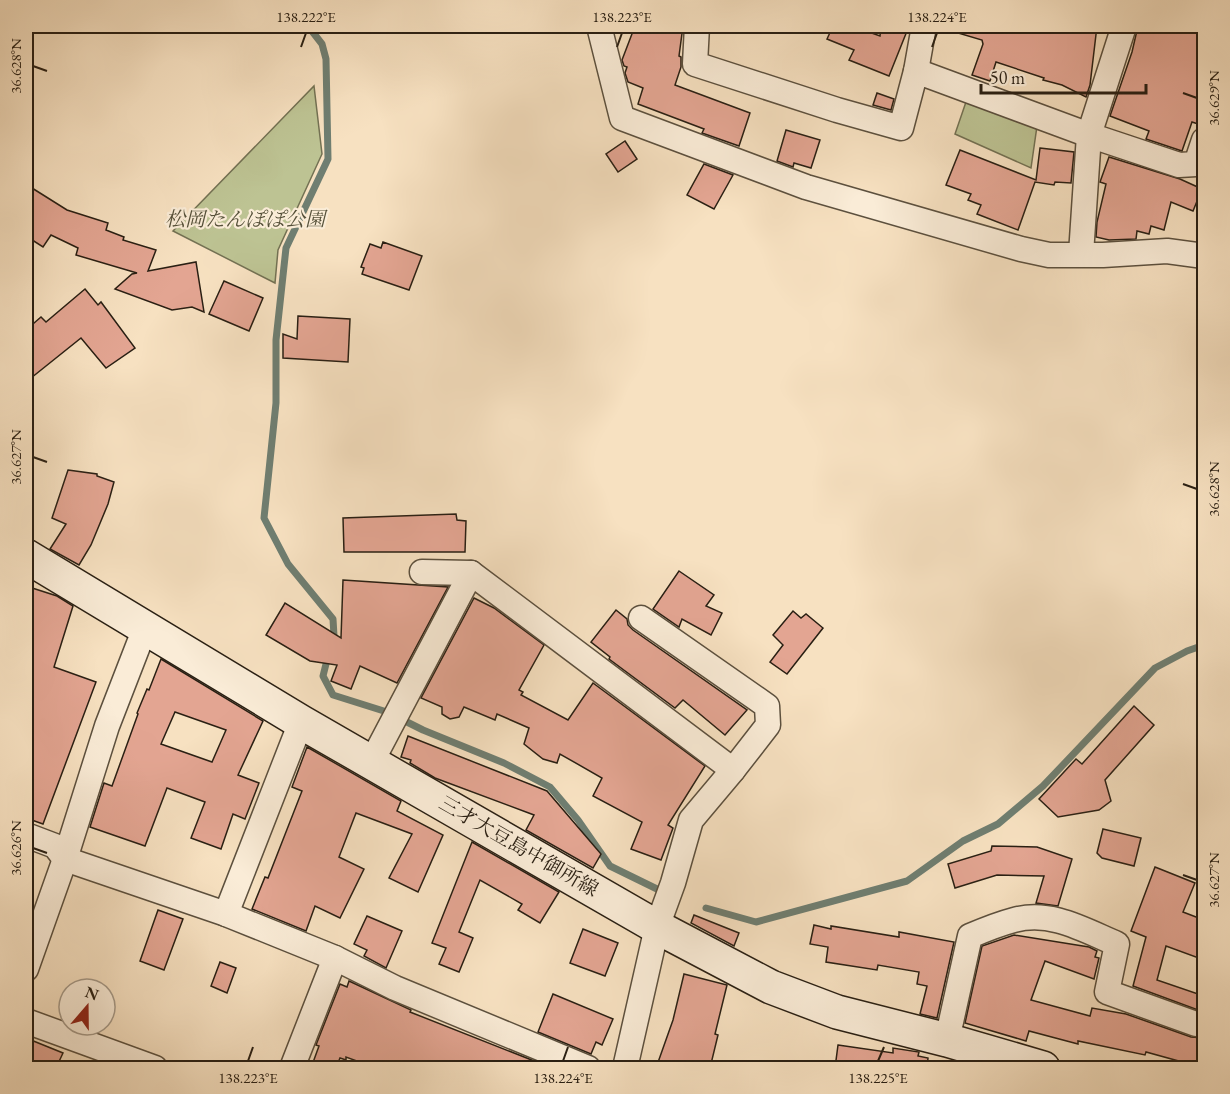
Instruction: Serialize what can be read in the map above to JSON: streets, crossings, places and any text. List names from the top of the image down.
{
  "streets": {
    "main road": ["三才大豆島中御所線"]
  },
  "parks": ["松岡たんぽぽ公園"],
  "scale_bar": "50 m",
  "north": "top",
  "coordinates": [
    "138.222°E",
    "138.223°E",
    "138.224°E",
    "36.628°N",
    "36.629°N",
    "36.627°N",
    "36.626°N",
    "138.225°E"
  ]
}
